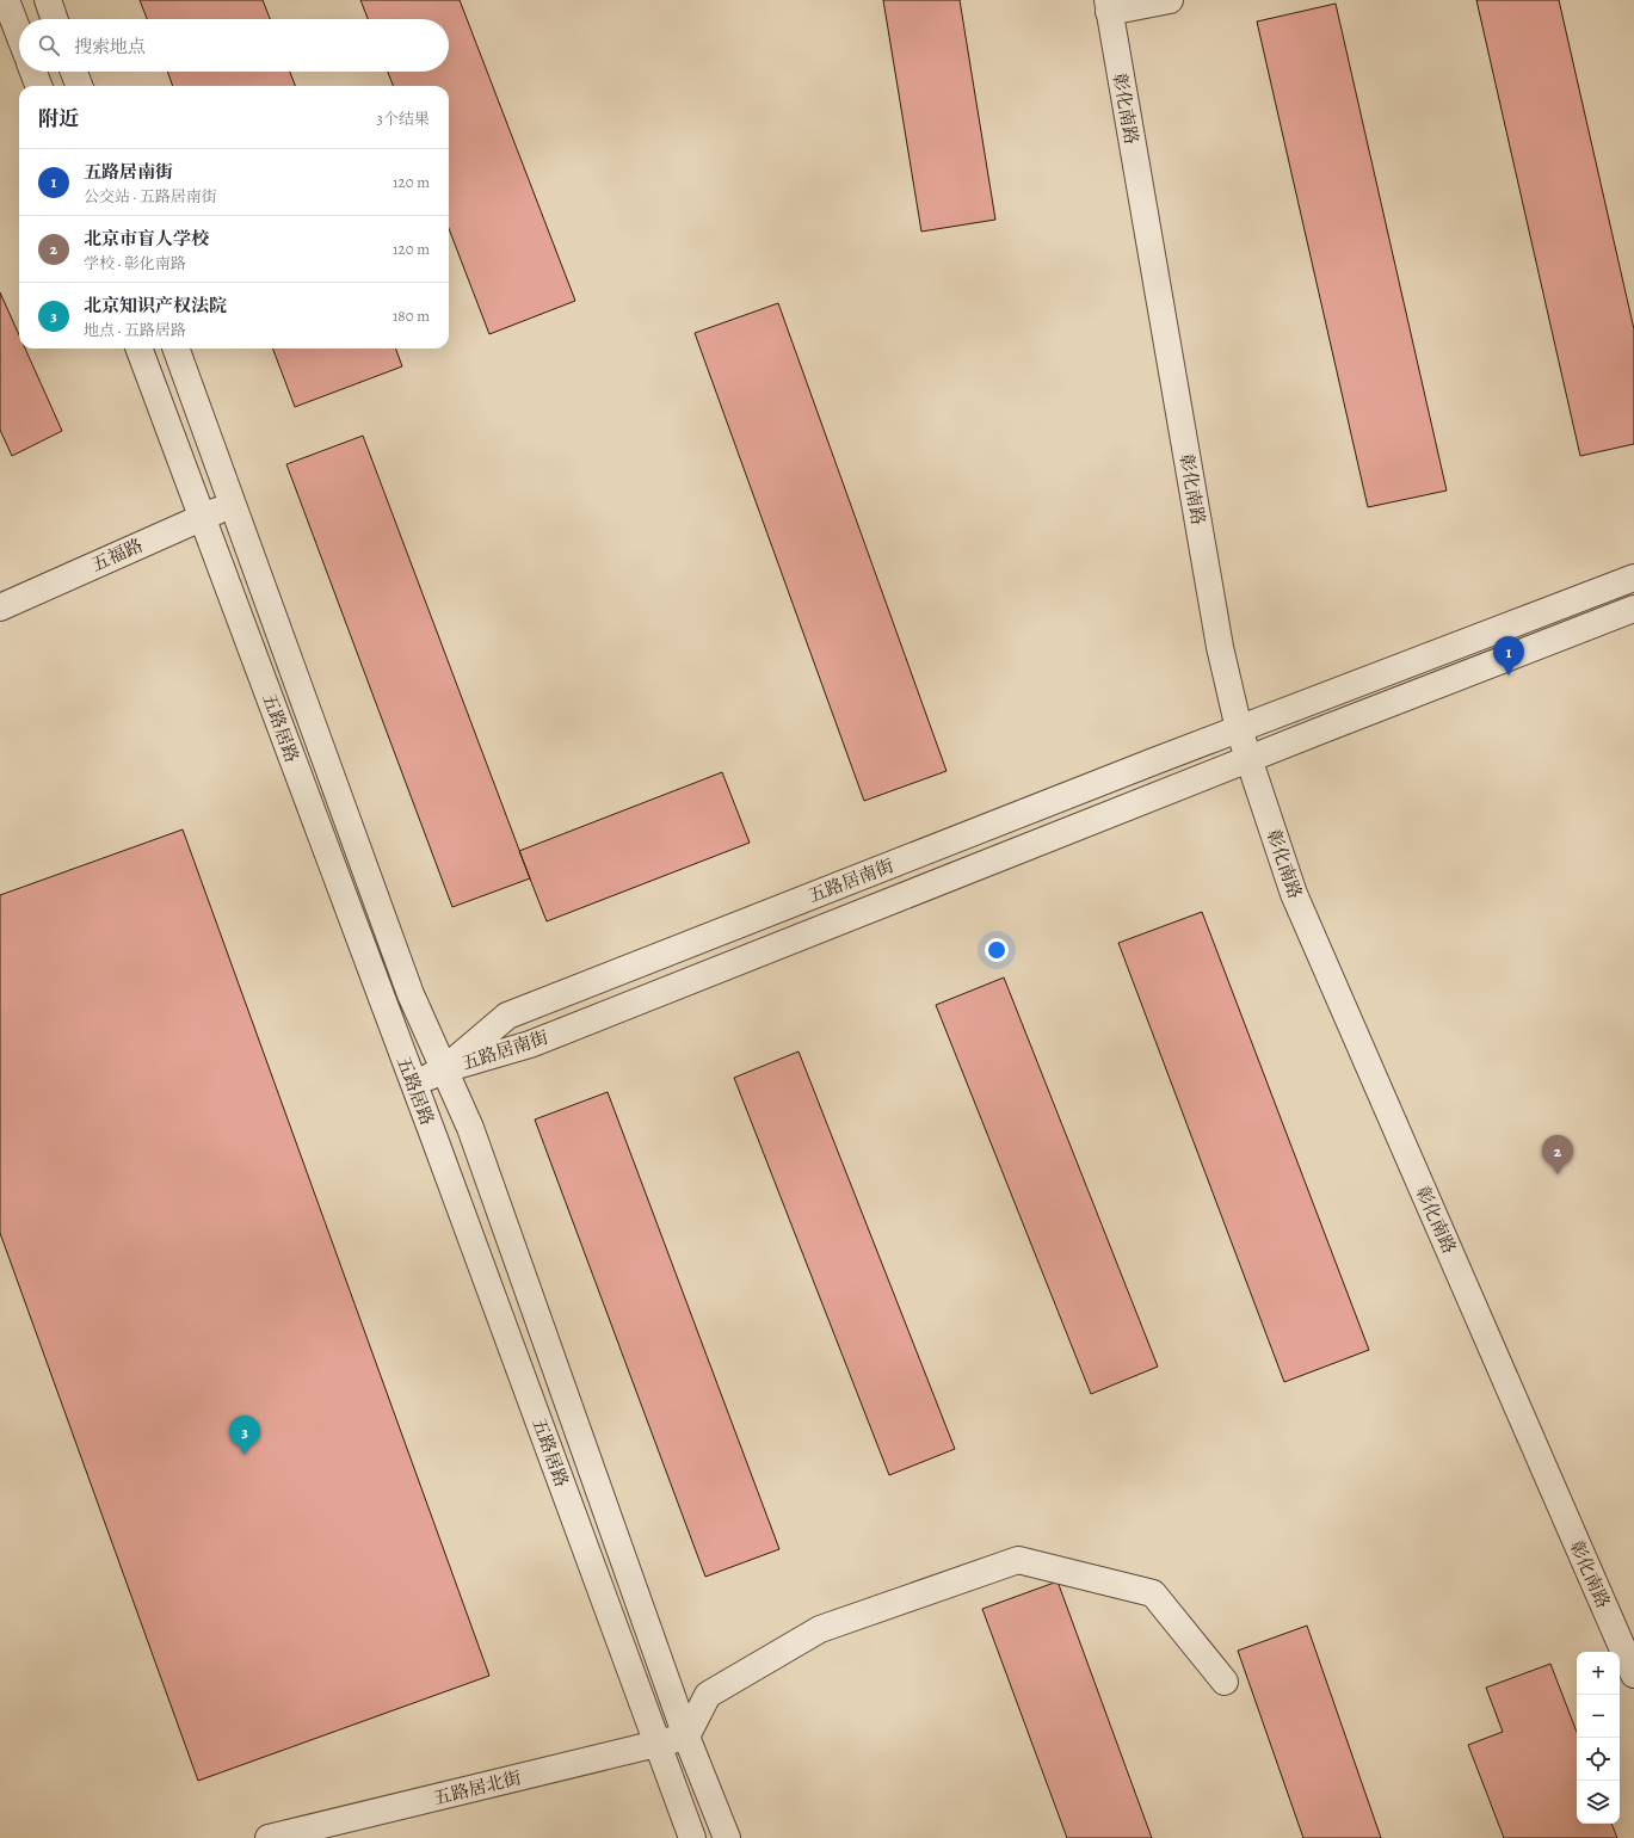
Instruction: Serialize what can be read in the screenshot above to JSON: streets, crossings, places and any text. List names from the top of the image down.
{
  "streets": {
    "street": [
      "彰化南路",
      "五福路",
      "五路居路",
      "五路居南街",
      "五路居北街"
    ]
  },
  "crossings": [
    ["彰化南路", "五路居南街"],
    ["五福路", "五路居路"],
    ["五路居路", "五路居南街"],
    ["五路居路", "五路居北街"]
  ],
  "page": {
    "search": "搜索地点",
    "heading": ["附近", "3个结果"],
    "list": [
      {
        "mark": "1",
        "name": "五路居南街",
        "note": "公交站 · 五路居南街",
        "value": "120 m"
      },
      {
        "mark": "2",
        "name": "北京市盲人学校",
        "note": "学校 · 彰化南路",
        "value": "120 m"
      },
      {
        "mark": "3",
        "name": "北京知识产权法院",
        "note": "地点 · 五路居路",
        "value": "180 m"
      }
    ],
    "pins": ["1", "2", "3"],
    "map_buttons": ["+", "−"]
  }
}
